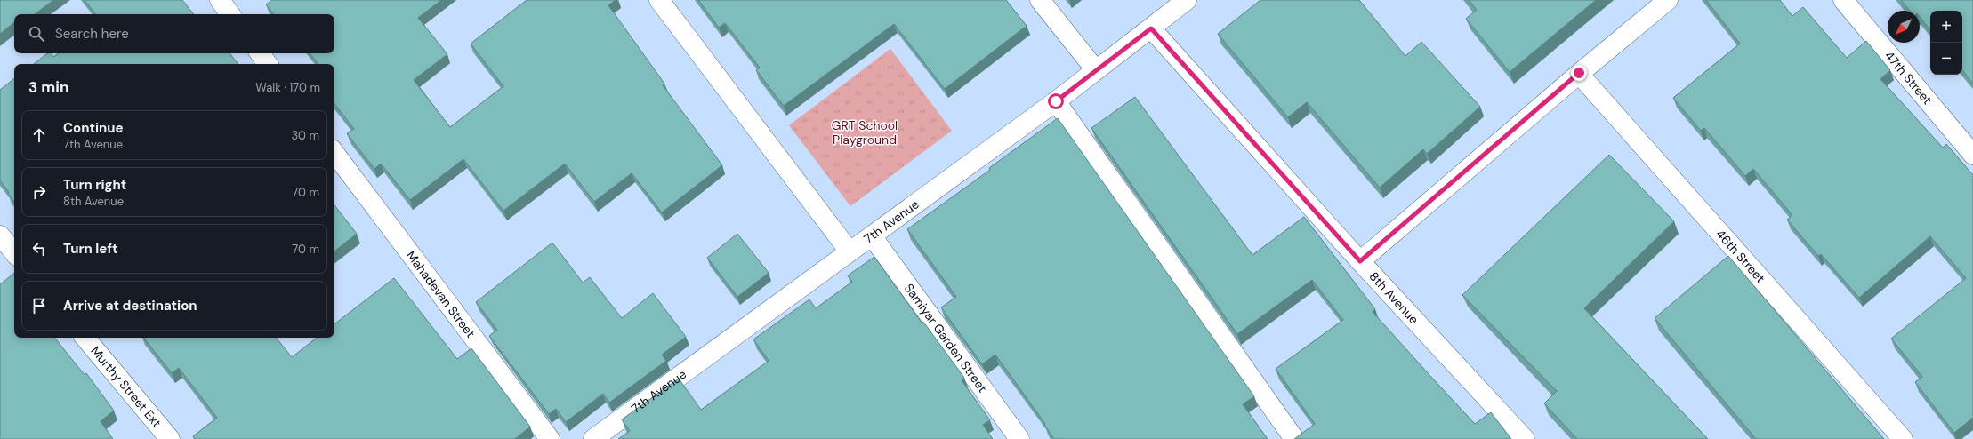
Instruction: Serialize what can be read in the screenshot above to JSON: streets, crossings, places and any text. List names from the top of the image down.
{
  "streets": {
    "street": [
      "47th Street",
      "7th Avenue",
      "46th Street",
      "Mahadevan Street",
      "8th Avenue",
      "Samiyar Garden Street",
      "Murthy Street Ext"
    ]
  },
  "crossings": [
    ["7th Avenue", "8th Avenue"],
    ["7th Avenue", "Samiyar Garden Street"]
  ],
  "parks": ["GRT School Playground"],
  "north": "bottom left",
  "page": {
    "map_buttons": ["+", "−"],
    "search": "Search here",
    "heading": ["3 min", "Walk · 170 m"],
    "list": [
      ["Continue", "7th Avenue", "30 m"],
      ["Turn right", "8th Avenue", "70 m"],
      ["Turn left", "70 m"],
      "Arrive at destination"
    ]
  }
}
